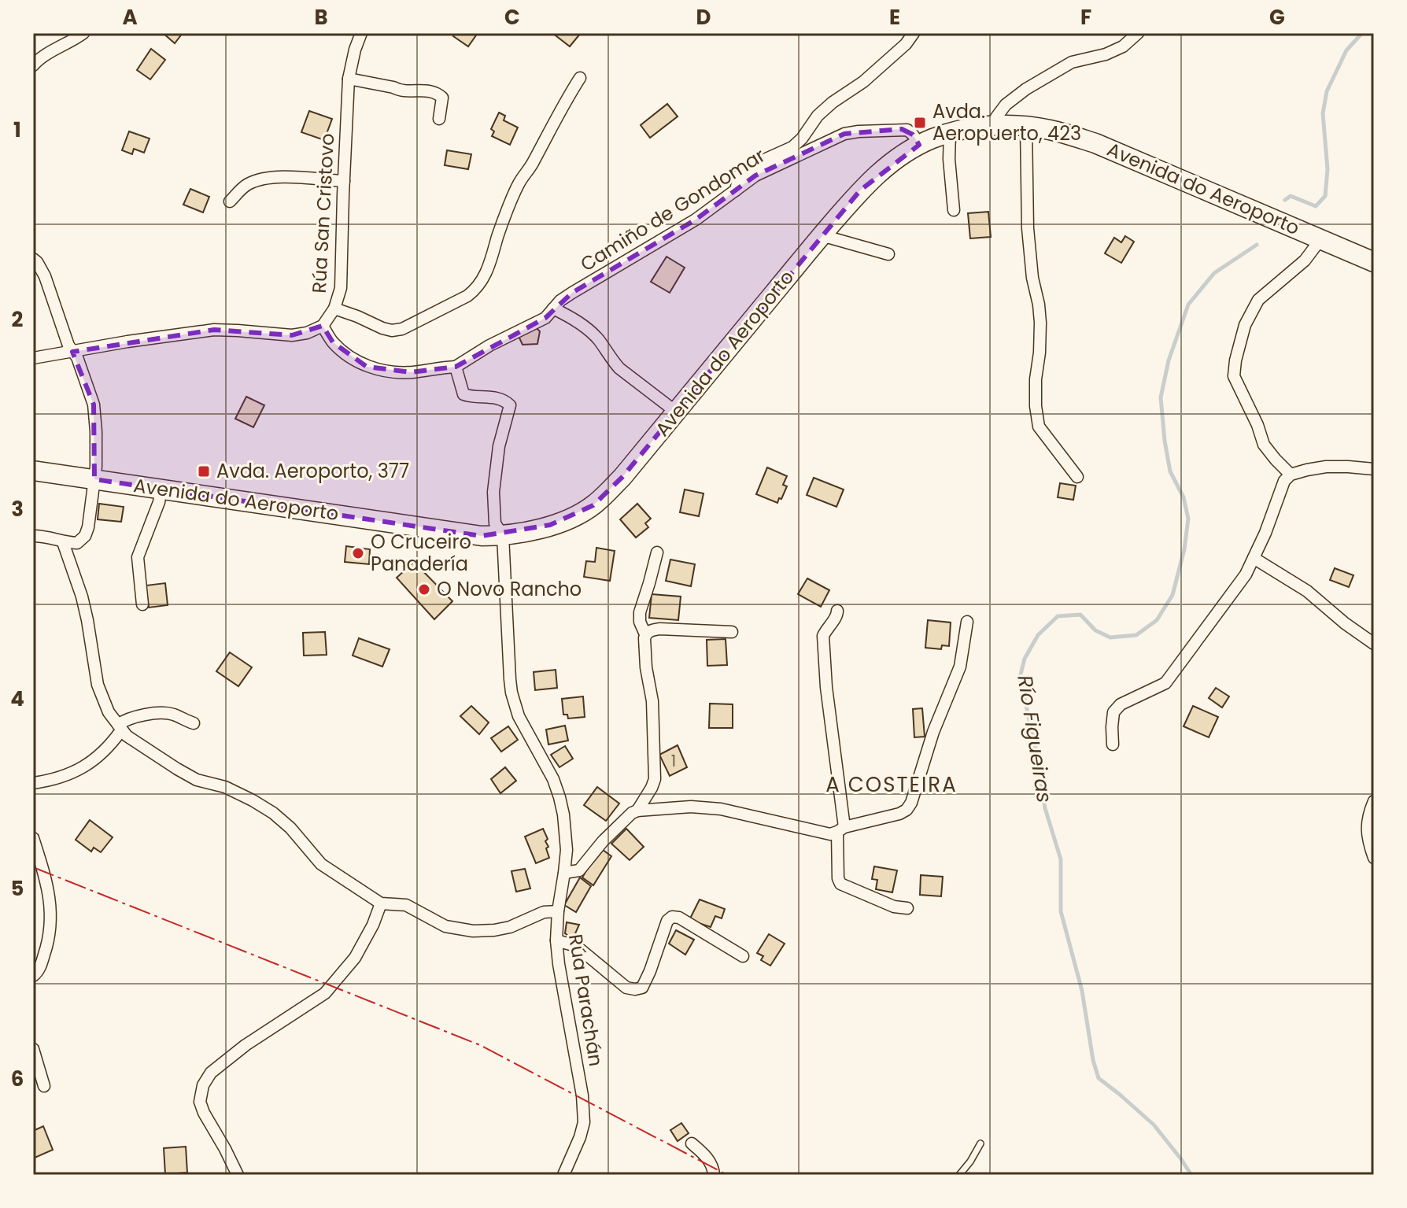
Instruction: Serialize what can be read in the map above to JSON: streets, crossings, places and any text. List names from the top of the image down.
{
  "streets": {
    "main road": ["Avenida do Aeroporto"],
    "street": ["Camiño de Gondomar", "Rúa San Cristovo", "Rúa Parachán"]
  },
  "crossings": [
    ["Avenida do Aeroporto", "Camiño de Gondomar"],
    ["Avenida do Aeroporto", "Rúa Parachán"],
    ["Camiño de Gondomar", "Rúa San Cristovo"]
  ],
  "districts": ["A COSTEIRA"],
  "water": ["Río Figueiras"],
  "places": {
    "transit": ["Avda. Aeropuerto, 423", "Avda. Aeroporto, 377"],
    "other": ["O Cruceiro Panadería", "O Novo Rancho"]
  },
  "house_numbers": ["1"],
  "grid": {
    "columns": [
      "A",
      "B",
      "C",
      "D",
      "E",
      "F",
      "G"
    ],
    "rows": [
      "1",
      "2",
      "3",
      "4",
      "5",
      "6"
    ]
  }
}
